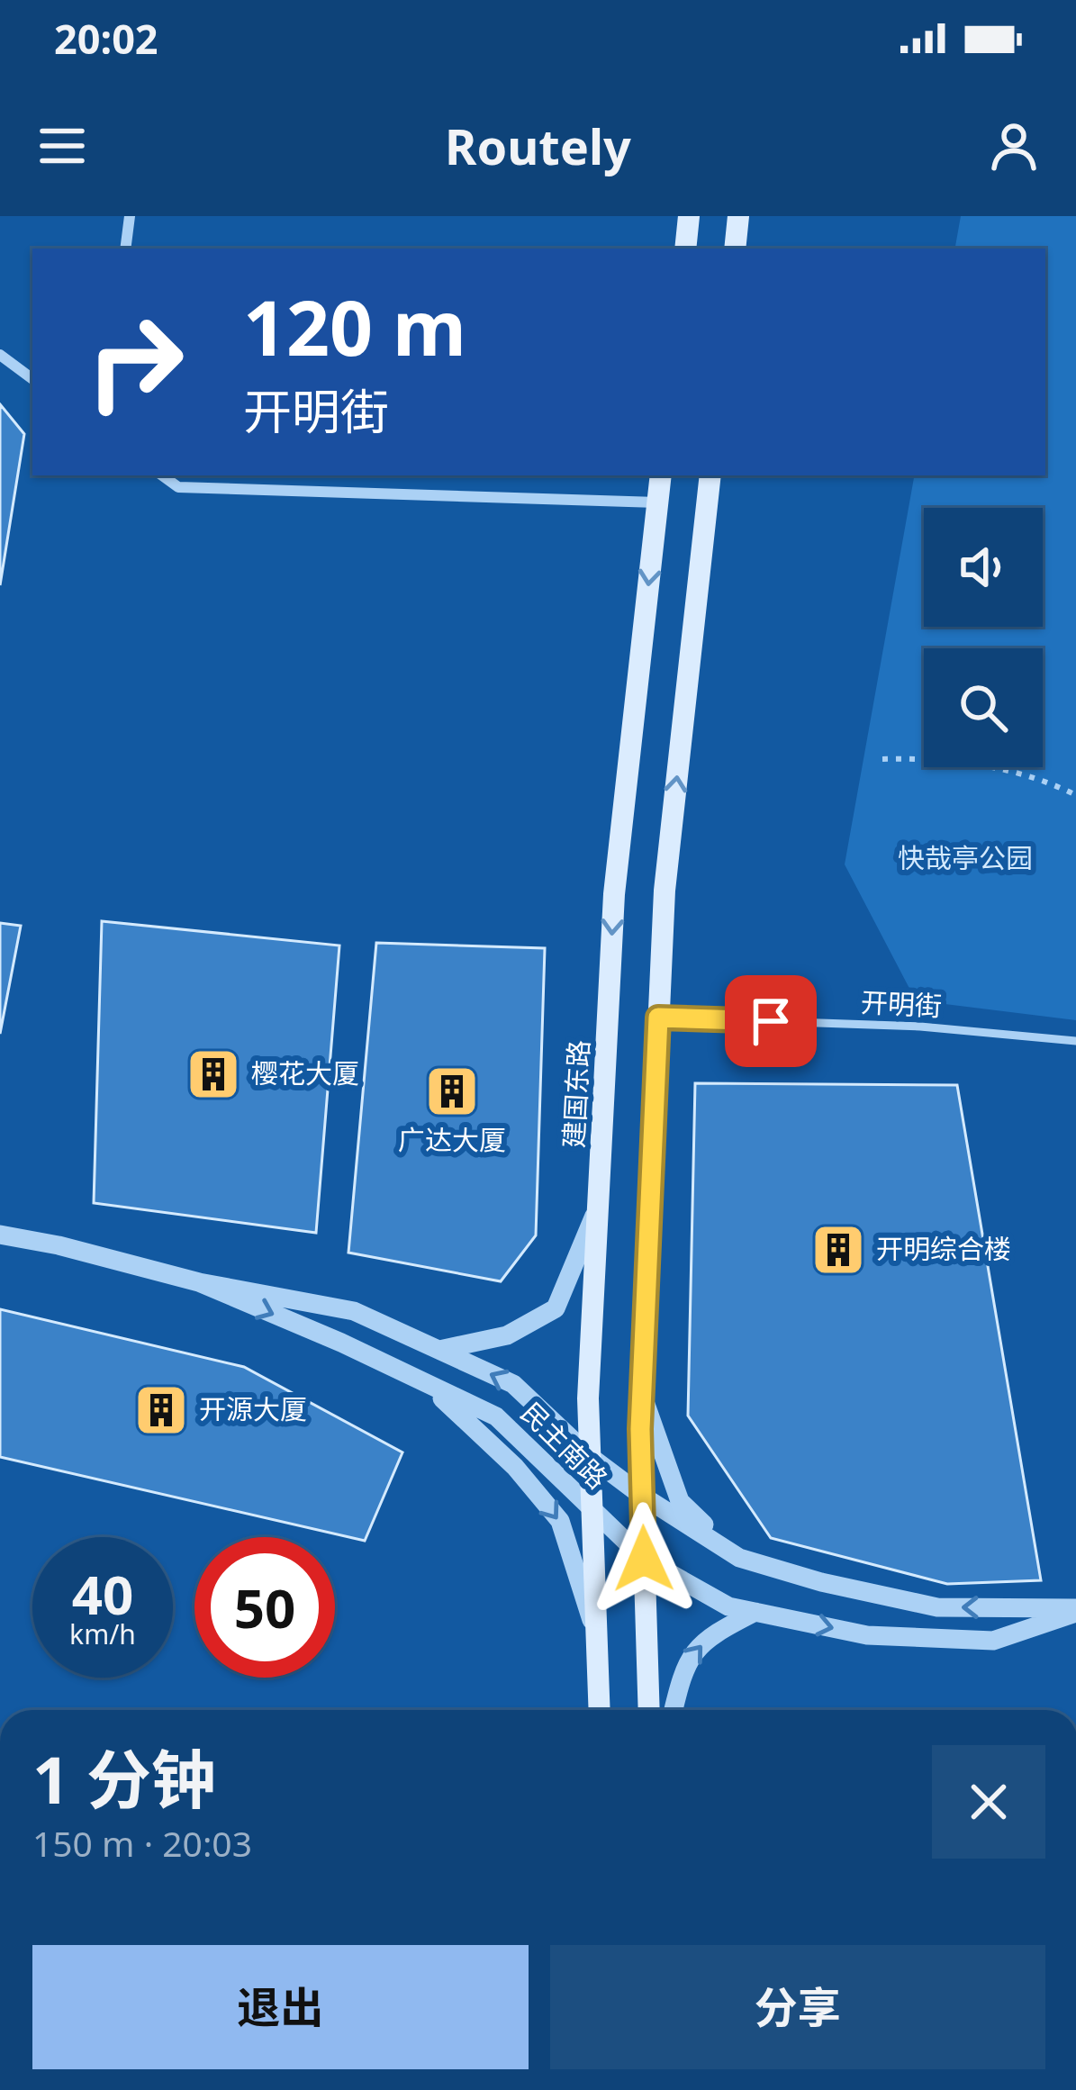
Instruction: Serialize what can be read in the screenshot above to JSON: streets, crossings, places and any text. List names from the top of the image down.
{
  "streets": {
    "main road": ["建国东路"],
    "street": ["民主南路"],
    "lane": ["开明街"]
  },
  "crossings": [
    ["建国东路", "民主南路"]
  ],
  "parks": ["快哉亭公园"],
  "places": {
    "building": [
      "樱花大厦",
      "广达大厦",
      "开明综合楼",
      "开源大厦"
    ]
  },
  "page": {
    "status": "20:02",
    "header": "Routely",
    "turn": ["120 m", "开明街"],
    "speed": "40 km/h",
    "limit": "50",
    "heading": ["1 分钟", "150 m · 20:03"],
    "buttons": ["退出", "分享"]
  }
}
